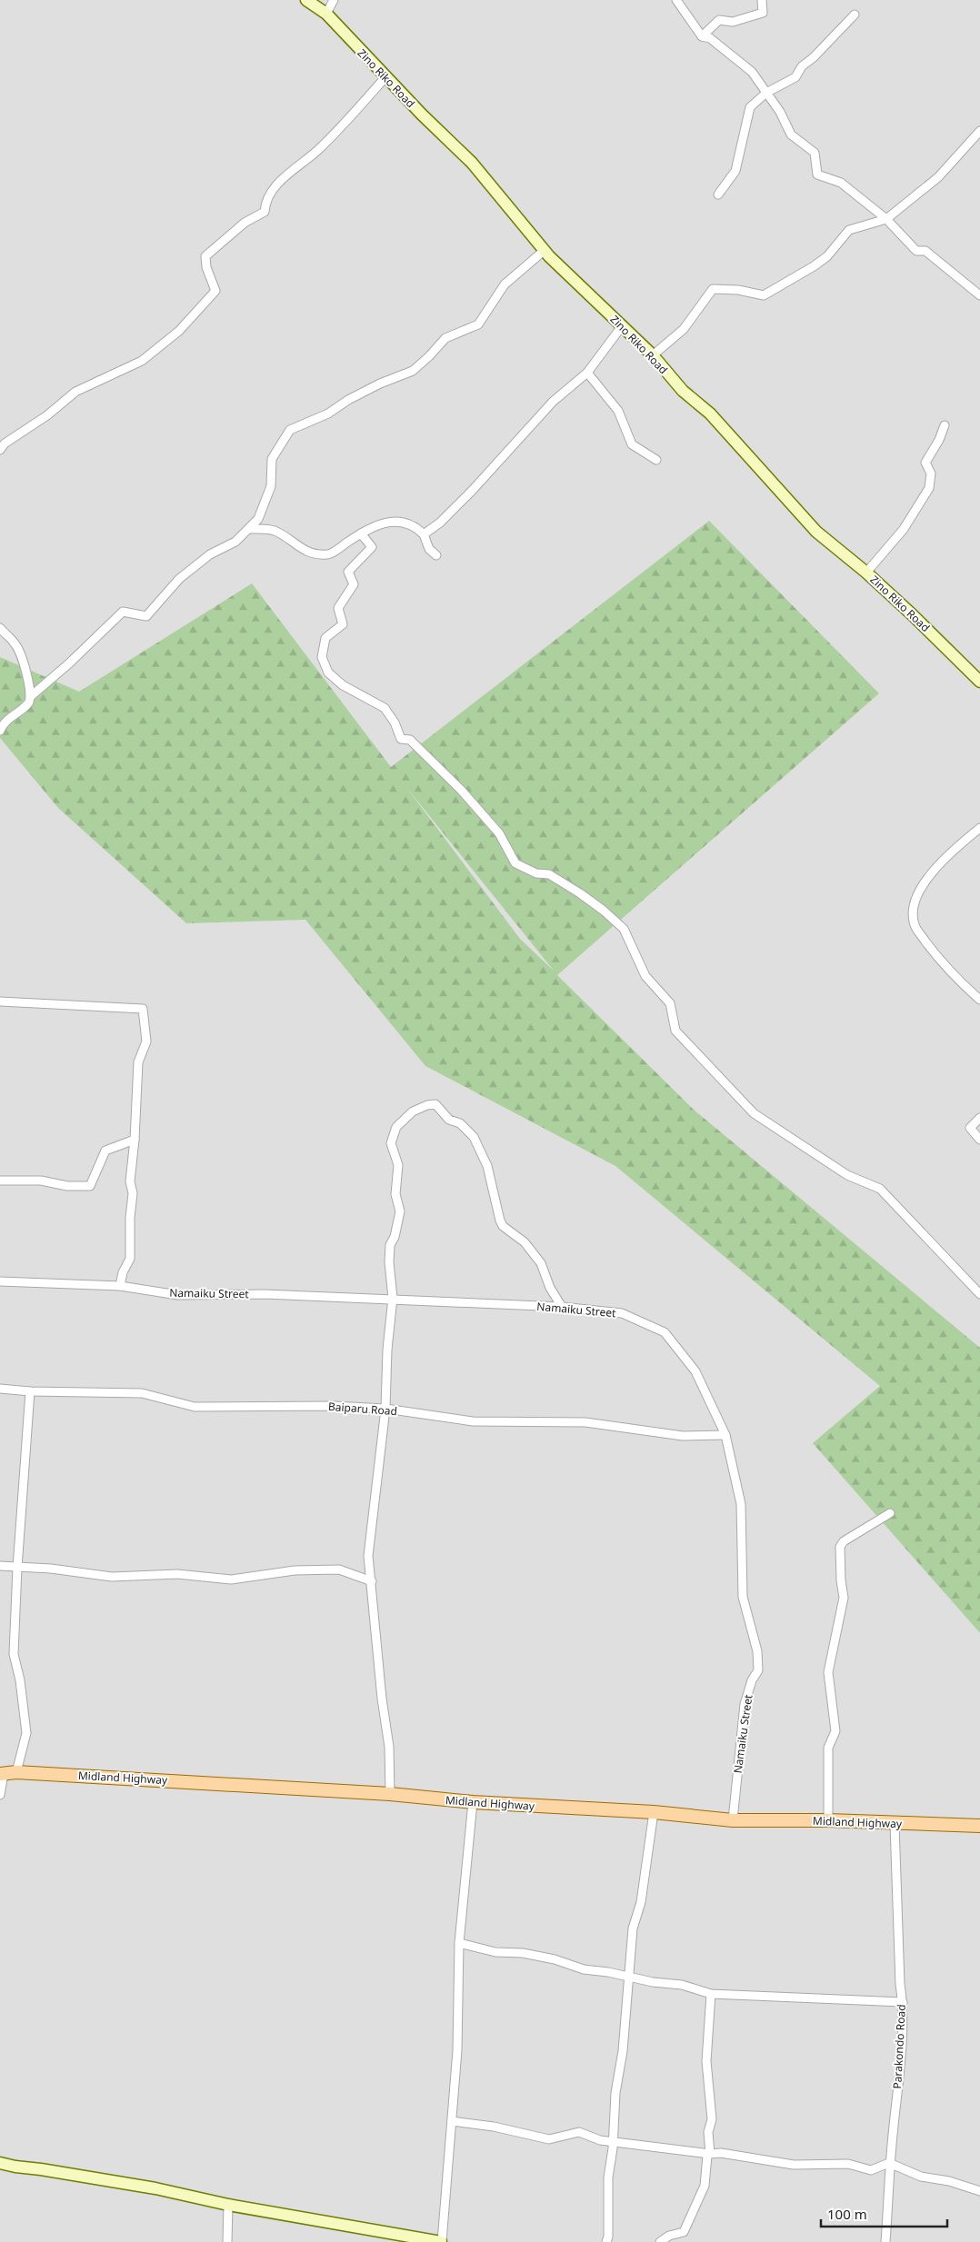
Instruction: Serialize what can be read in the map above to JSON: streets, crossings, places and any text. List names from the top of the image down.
{
  "streets": {
    "main road": ["Midland Highway"],
    "street": [
      "Zino Riko Road",
      "Namaiku Street",
      "Baiparu Road",
      "Parakondo Road"
    ]
  },
  "crossings": [
    ["Namaiku Street", "Baiparu Road"],
    ["Namaiku Street", "Midland Highway"],
    ["Midland Highway", "Parakondo Road"]
  ],
  "scale_bar": "100 m"
}
